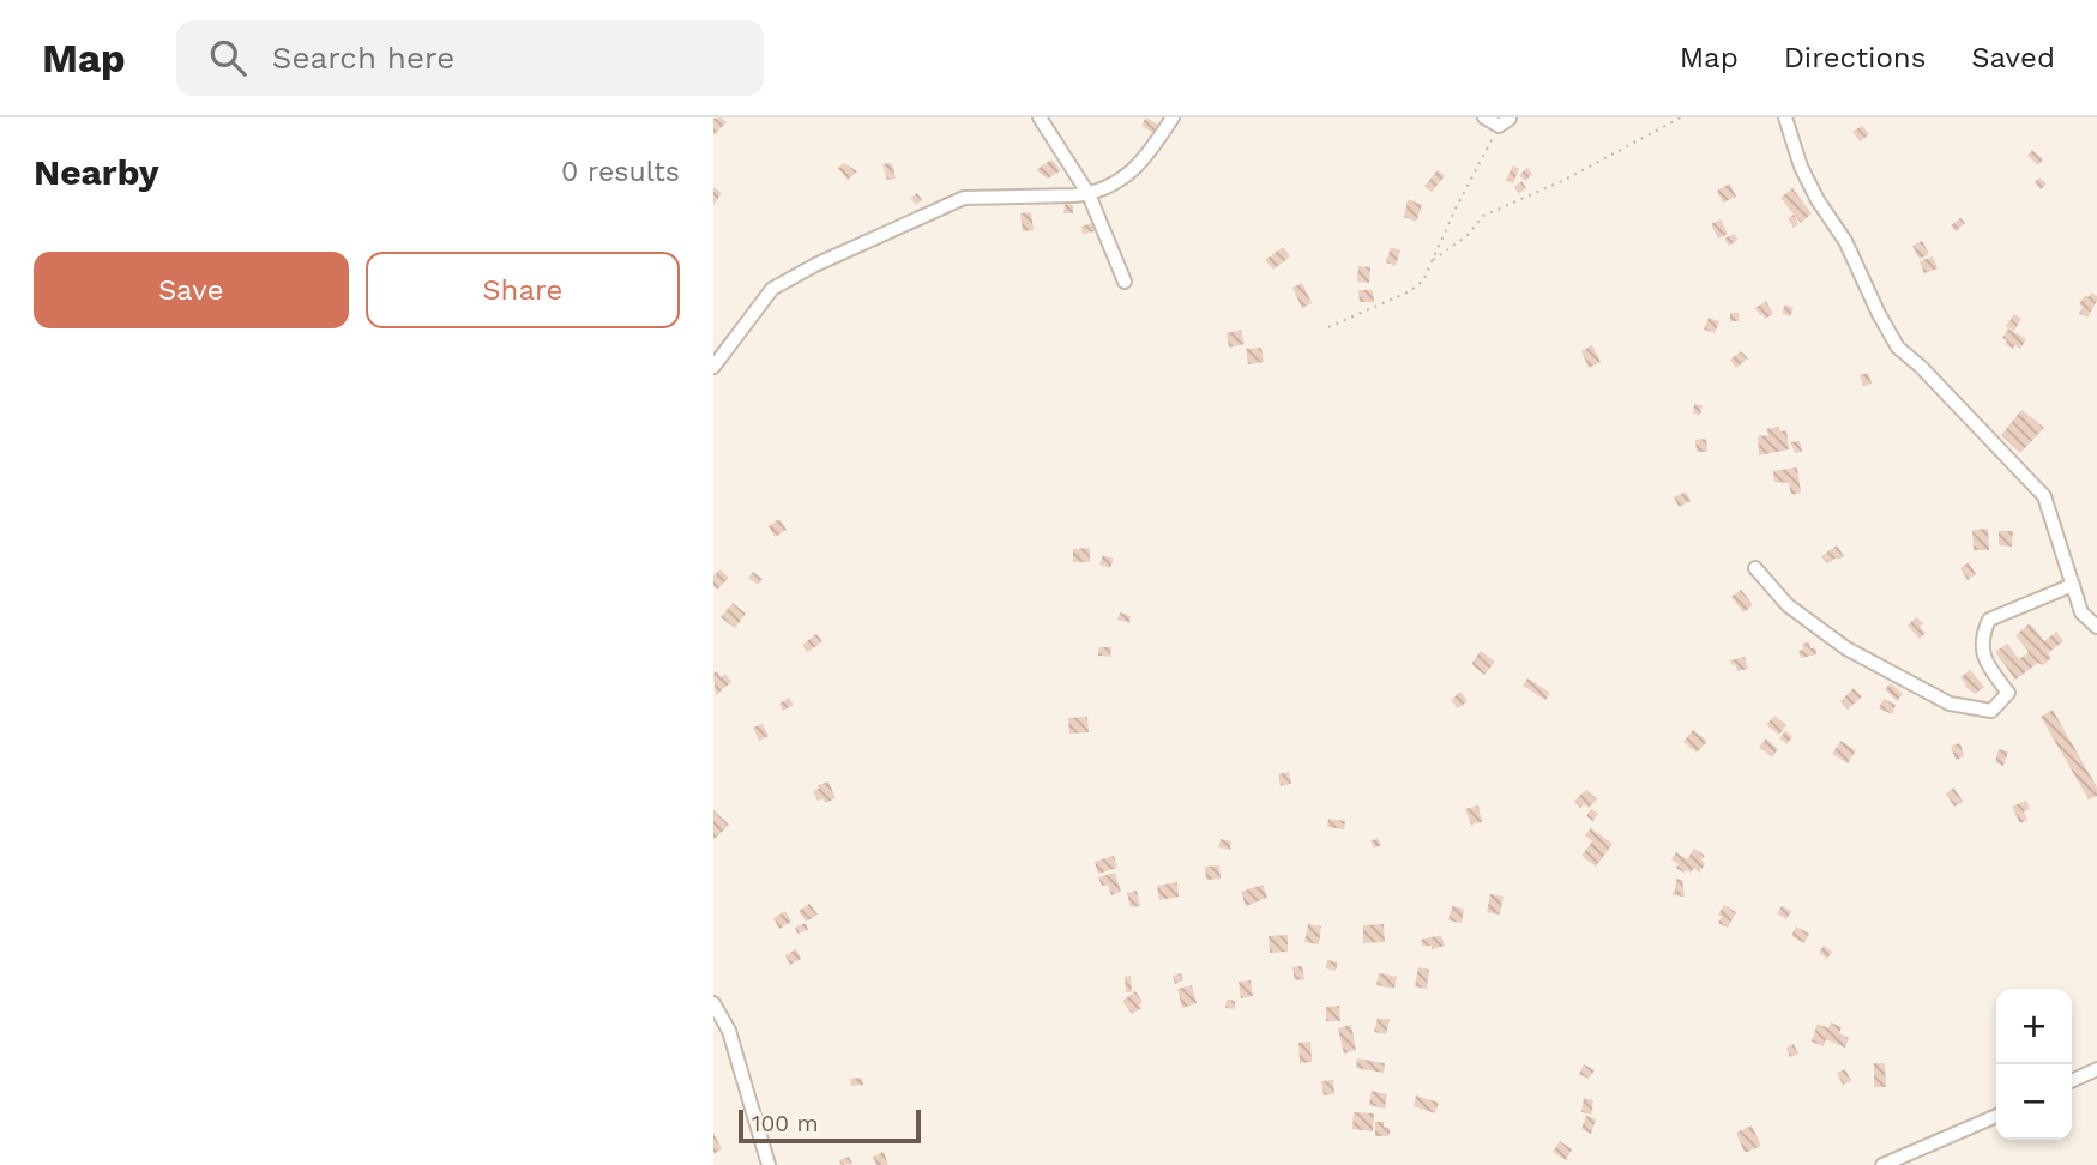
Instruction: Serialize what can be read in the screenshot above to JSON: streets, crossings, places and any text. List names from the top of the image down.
{
  "scale_bar": "100 m",
  "page": {
    "header": "Map",
    "search": "Search here",
    "nav": ["Map", "Directions", "Saved"],
    "heading": ["Nearby", "0 results"],
    "buttons": ["Save", "Share"],
    "map_buttons": ["+", "−"],
    "scale": "100 m"
  }
}
